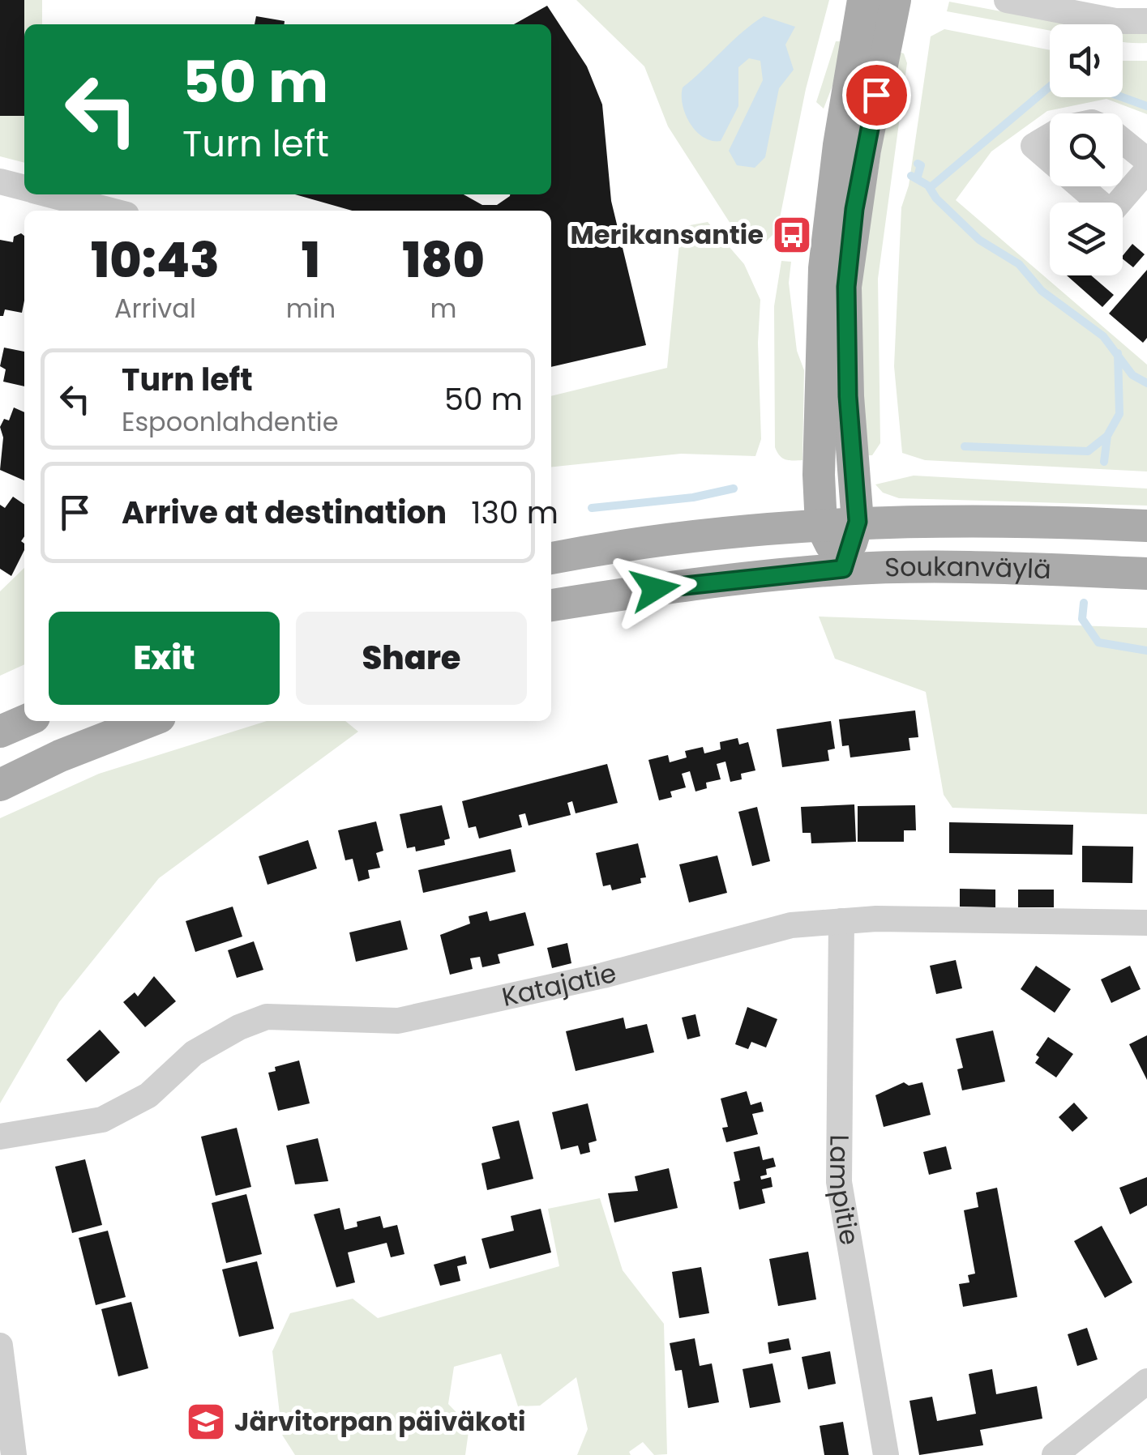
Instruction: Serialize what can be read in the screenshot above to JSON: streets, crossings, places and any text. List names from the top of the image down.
{
  "streets": {
    "main road": ["Soukanväylä"],
    "street": ["Katajatie", "Lampitie"]
  },
  "crossings": [
    ["Katajatie", "Lampitie"]
  ],
  "places": {
    "bus stop": ["Merikansantie"],
    "school or university": ["Järvitorpan päiväkoti"]
  },
  "page": {
    "turn": ["50 m", "Turn left"],
    "eta": [
      "10:43",
      "Arrival",
      "1",
      "min",
      "180",
      "m"
    ],
    "list": [
      {
        "name": "Turn left",
        "note": "Espoonlahdentie",
        "value": "50 m"
      },
      {
        "name": "Arrive at destination",
        "value": "130 m"
      }
    ],
    "buttons": ["Exit", "Share"]
  }
}
